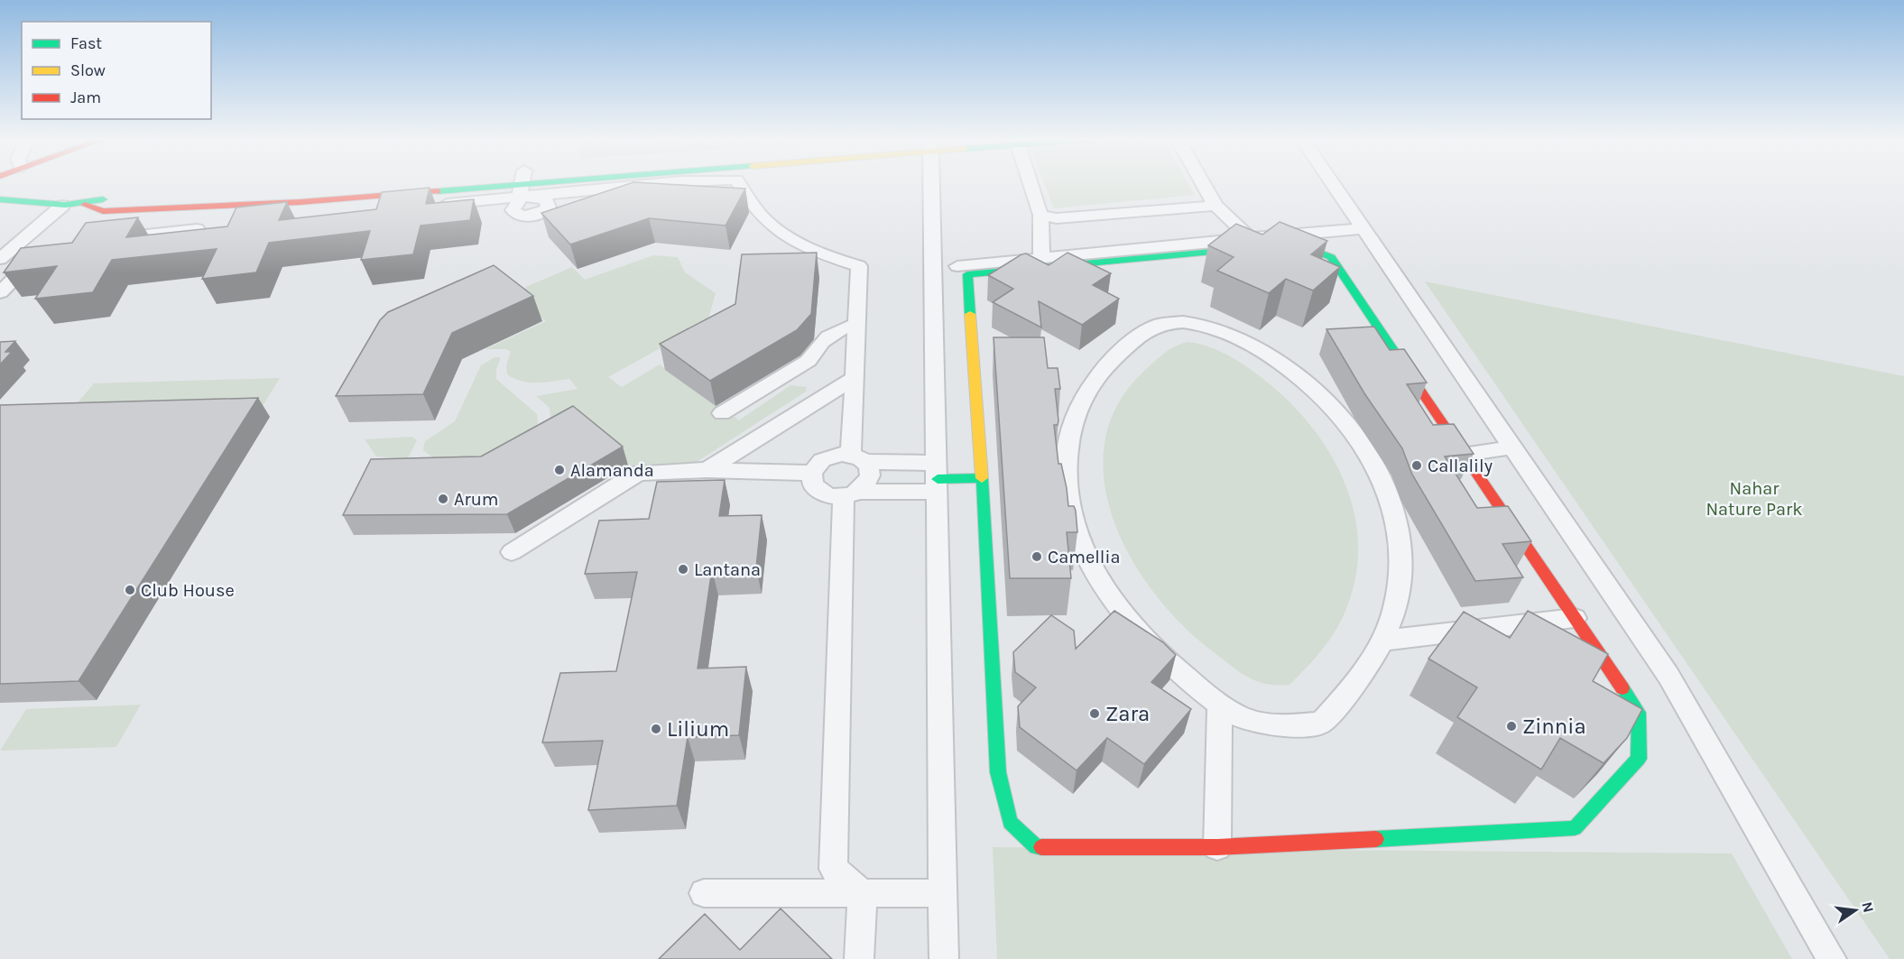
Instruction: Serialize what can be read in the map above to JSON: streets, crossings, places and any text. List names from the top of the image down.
{
  "parks": ["Nahar Nature Park"],
  "places": [
    "Callalily",
    "Alamanda",
    "Arum",
    "Camellia",
    "Lantana",
    "Club House",
    "Zara",
    "Zinnia",
    "Lilium"
  ],
  "legend": ["Fast", "Slow", "Jam"],
  "north": "right"
}
